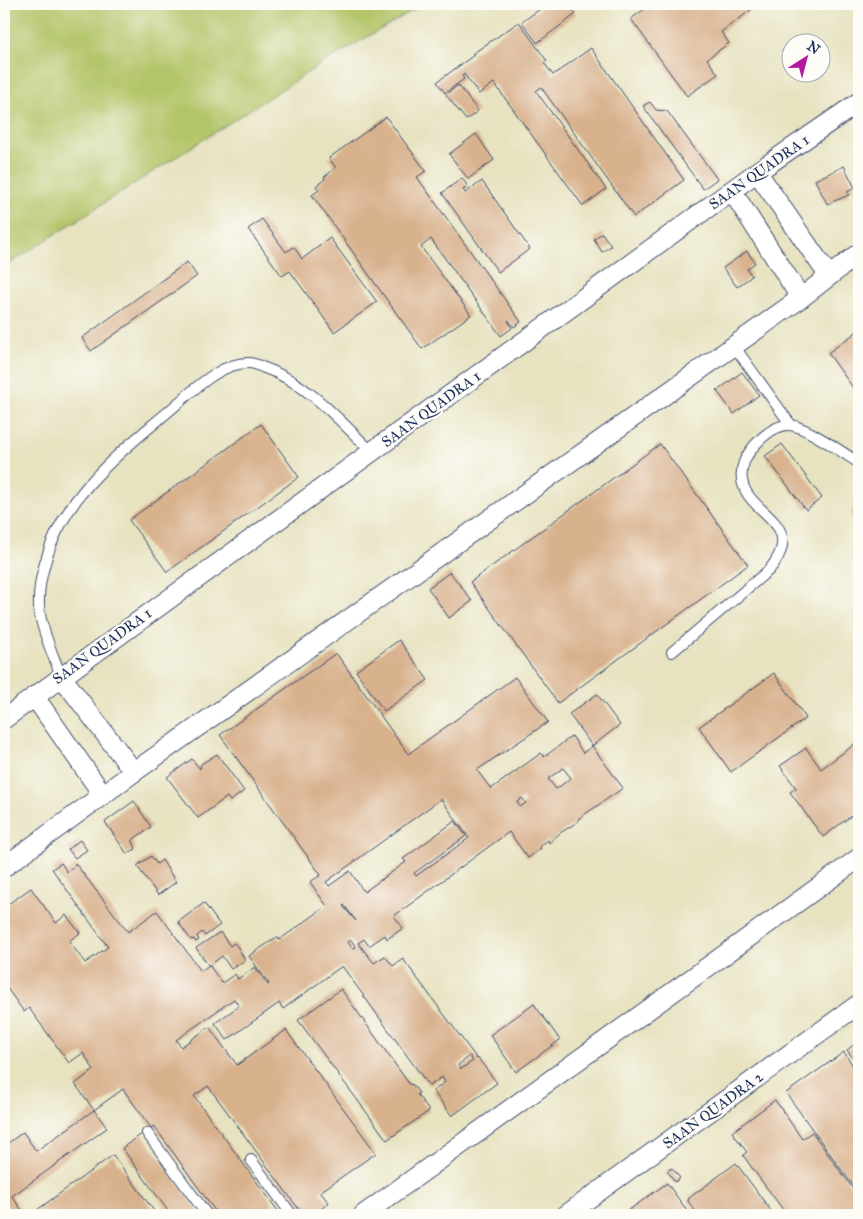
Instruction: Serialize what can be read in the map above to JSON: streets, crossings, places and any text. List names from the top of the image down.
{
  "streets": {
    "street": ["SAAN QUADRA 1", "SAAN QUADRA 2"]
  },
  "north": "top right"
}
